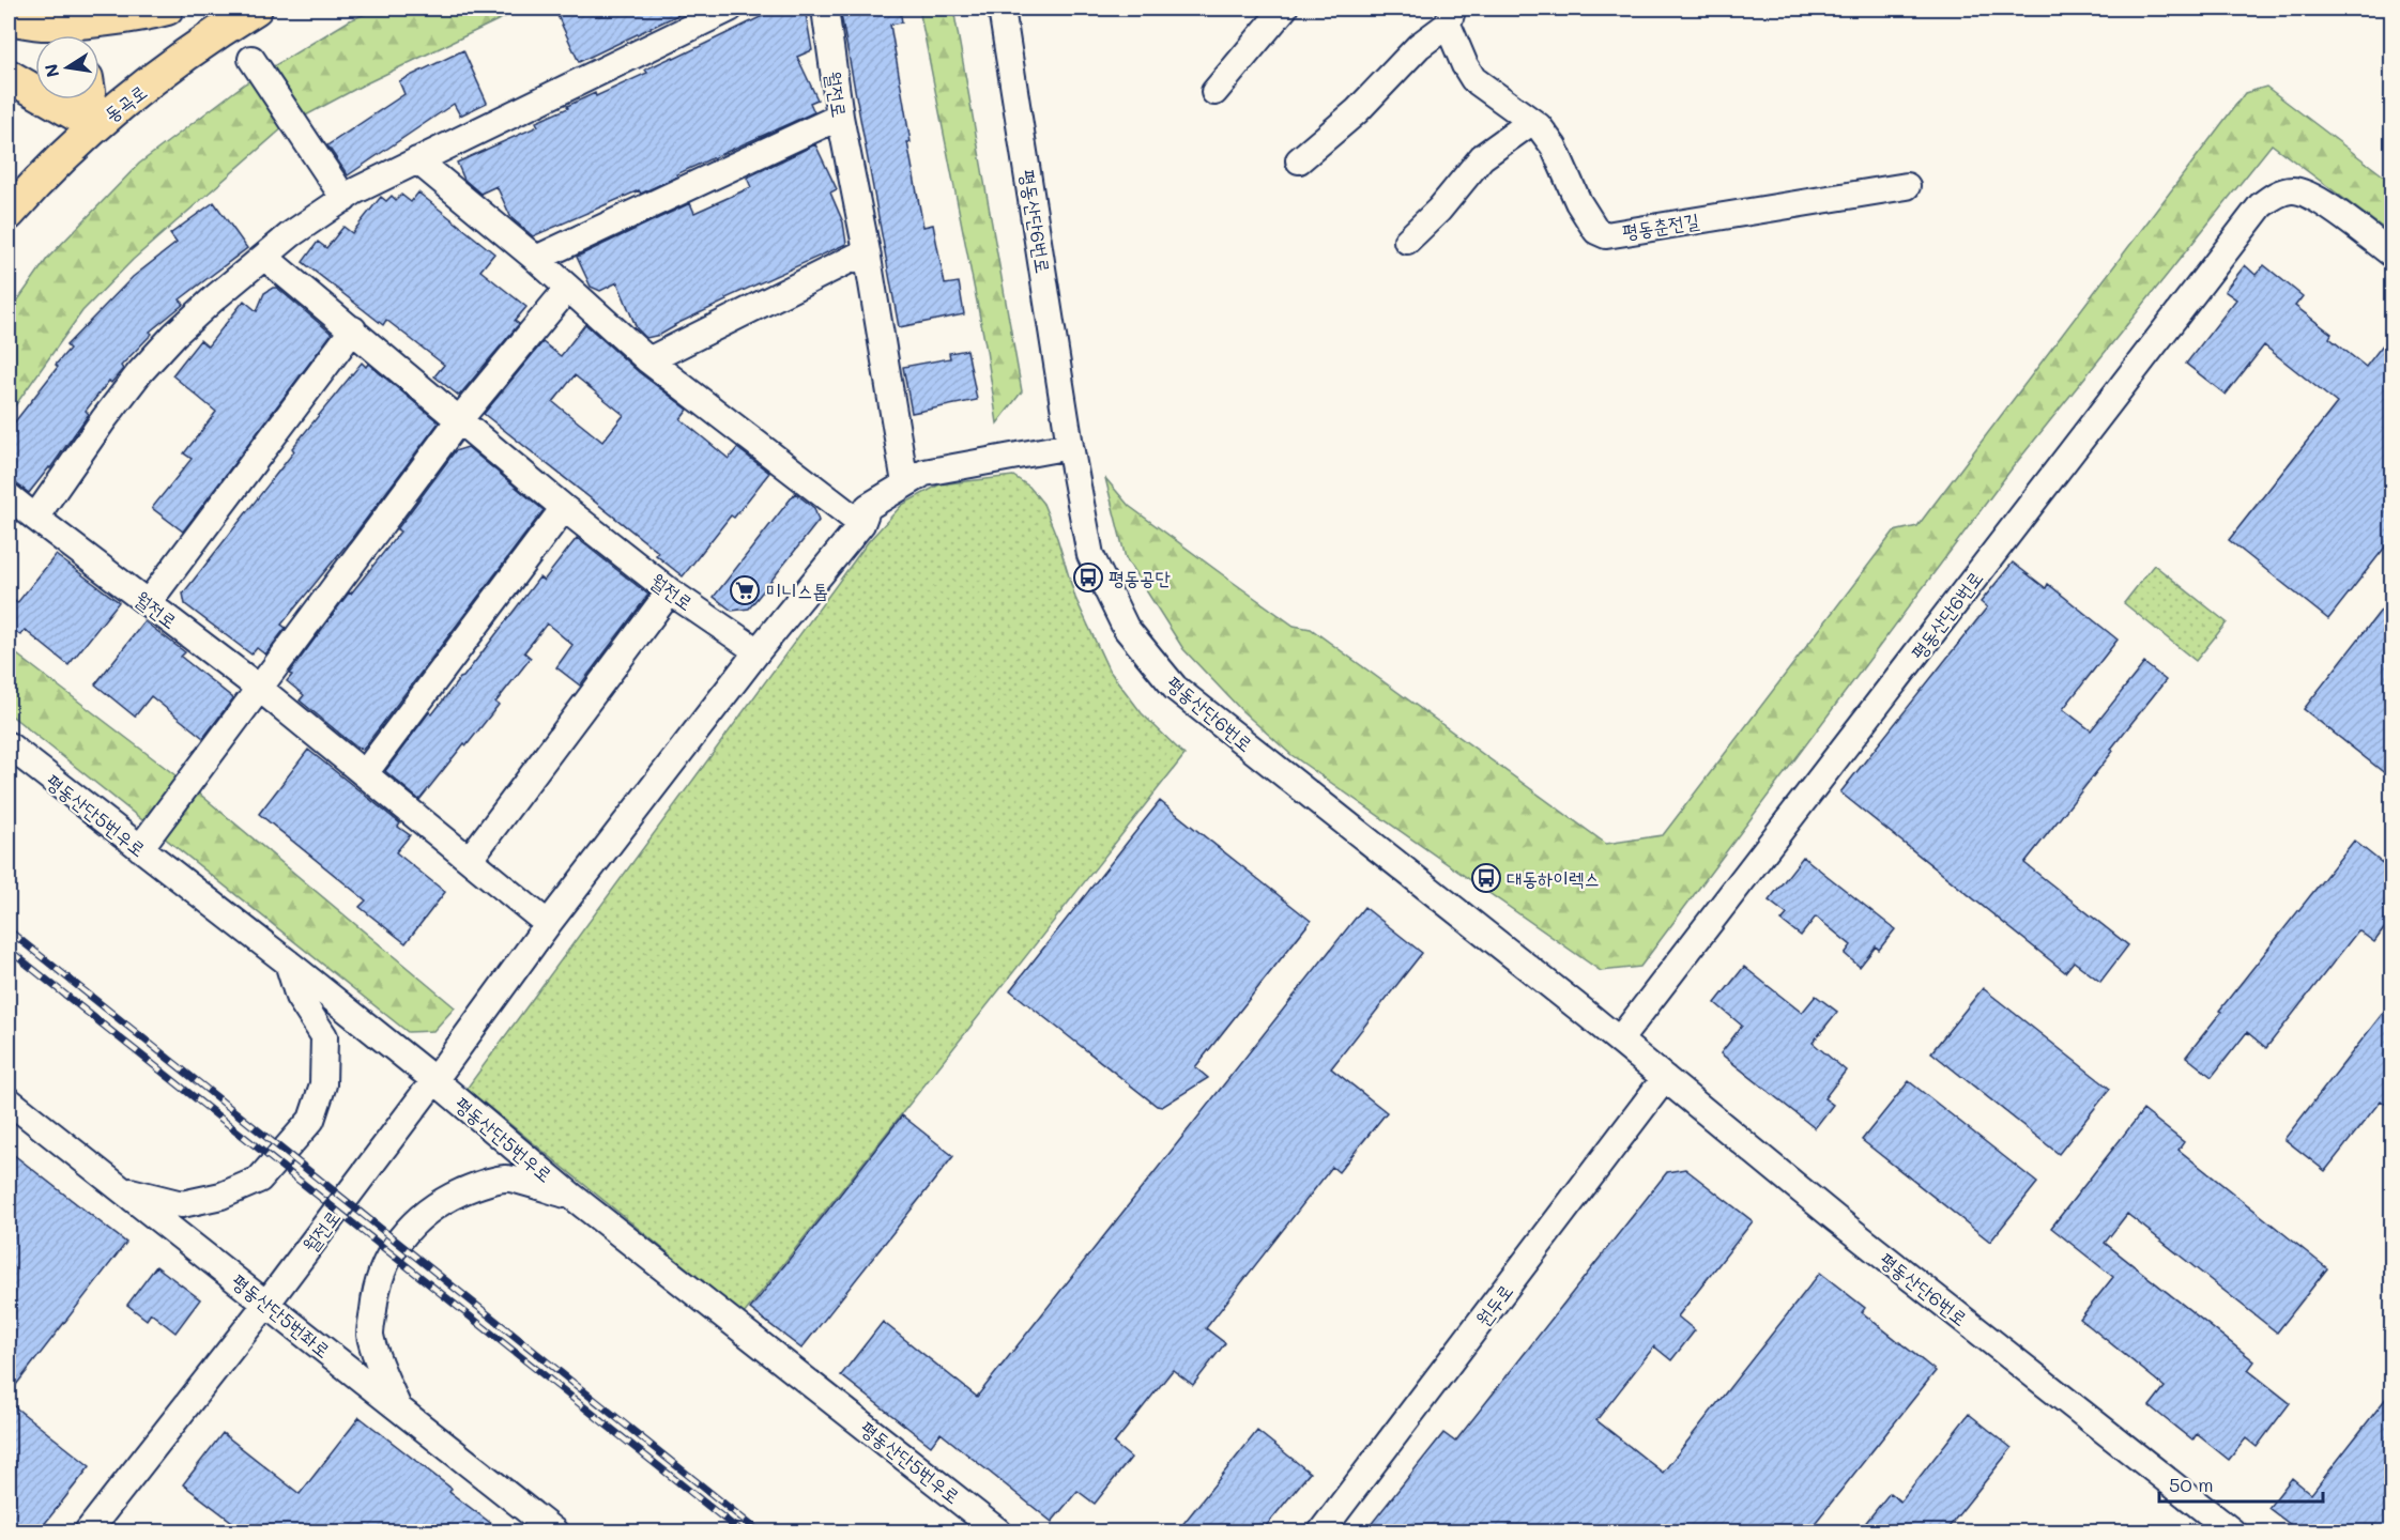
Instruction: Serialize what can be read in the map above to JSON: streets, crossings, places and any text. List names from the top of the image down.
{
  "streets": {
    "main road": ["동곡로"],
    "street": [
      "월전로",
      "평동산단6번로",
      "평동춘전길",
      "평동산단5번우로",
      "원두로",
      "평동산단5번좌로"
    ]
  },
  "crossings": [
    ["월전로", "평동산단6번로"],
    ["월전로", "평동산단5번우로"],
    ["월전로", "평동산단5번좌로"],
    ["평동산단6번로", "원두로"]
  ],
  "places": {
    "bus stop": ["평동공단", "대동하이렉스"],
    "supermarket": ["미니스톱"]
  },
  "scale_bar": "50 m",
  "north": "left"
}
